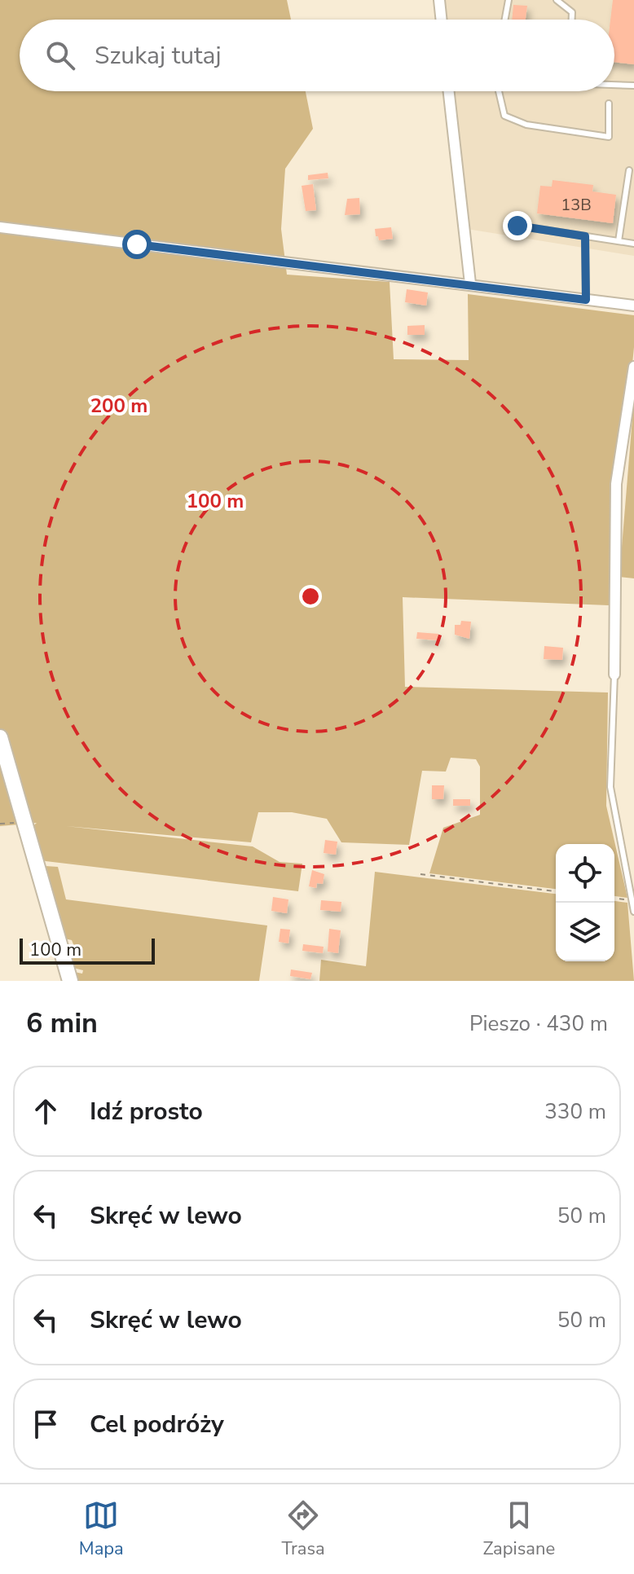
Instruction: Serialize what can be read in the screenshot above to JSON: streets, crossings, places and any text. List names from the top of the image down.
{
  "house_numbers": ["13B"],
  "scale_bar": "100 m",
  "page": {
    "search": "Szukaj tutaj",
    "scale": "100 m",
    "heading": ["6 min", "Pieszo · 430 m"],
    "list": [
      ["Idź prosto", "330 m"],
      ["Skręć w lewo", "50 m"],
      ["Skręć w lewo", "50 m"],
      "Cel podróży"
    ],
    "nav": ["Mapa", "Trasa", "Zapisane"]
  },
  "rings": ["200 m", "100 m"]
}
